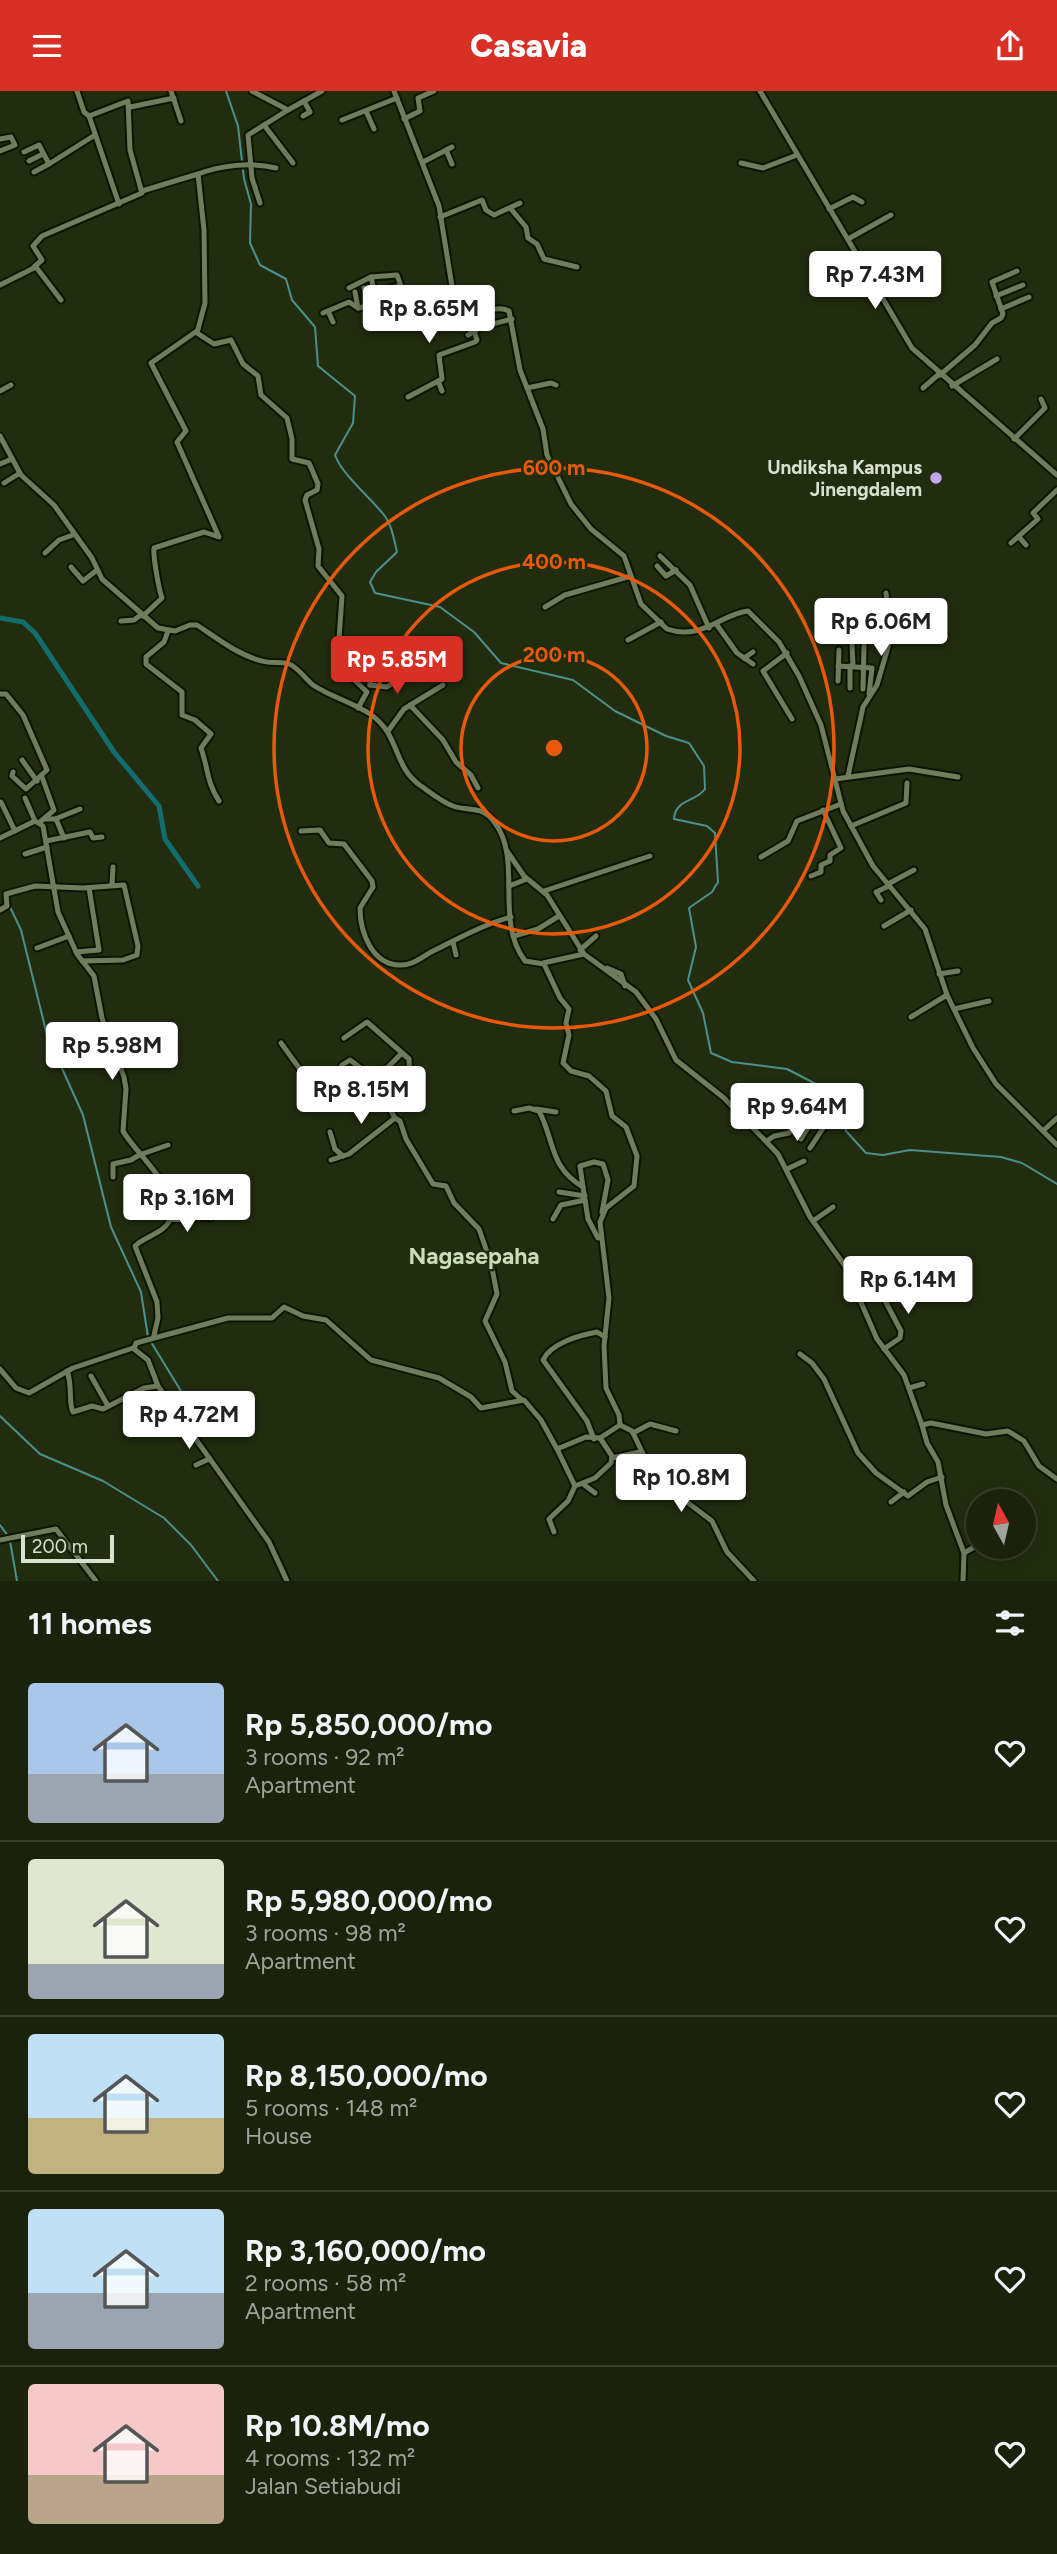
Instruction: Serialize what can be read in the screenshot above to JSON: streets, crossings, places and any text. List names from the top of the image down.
{
  "districts": ["Nagasepaha"],
  "places": ["Undiksha Kampus Jinengdalem"],
  "scale_bar": "200 m",
  "north": "top",
  "page": {
    "header": "Casavia",
    "price": [
      "Rp 7.43M",
      "Rp 8.65M",
      "Rp 6.06M",
      "Rp 5.85M",
      "Rp 5.98M",
      "Rp 8.15M",
      "Rp 9.64M",
      "Rp 3.16M",
      "Rp 6.14M",
      "Rp 4.72M",
      "Rp 10.8M"
    ],
    "scale": "200 m",
    "heading": "11 homes",
    "list": [
      {
        "name": "Rp 5,850,000/mo",
        "note": "3 rooms · 92 m² · Apartment"
      },
      {
        "name": "Rp 5,980,000/mo",
        "note": "3 rooms · 98 m² · Apartment"
      },
      {
        "name": "Rp 8,150,000/mo",
        "note": "5 rooms · 148 m² · House"
      },
      {
        "name": "Rp 3,160,000/mo",
        "note": "2 rooms · 58 m² · Apartment"
      },
      {
        "name": "Rp 10.8M/mo",
        "note": "4 rooms · 132 m² · Jalan Setiabudi"
      }
    ]
  },
  "rings": ["600 m", "400 m", "200 m"]
}
